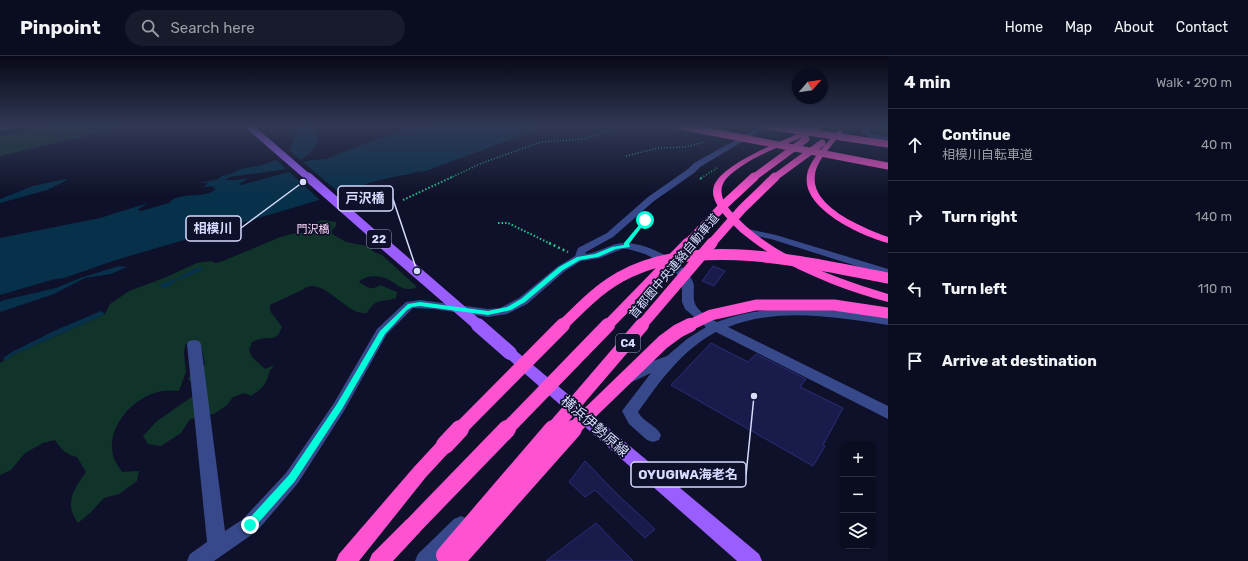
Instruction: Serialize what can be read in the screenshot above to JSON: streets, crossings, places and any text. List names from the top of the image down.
{
  "streets": {
    "highway": ["首都圏中央連絡自動車道", "C4"],
    "main road": ["22", "横浜伊勢原線"]
  },
  "districts": ["門沢橋"],
  "places": ["相模川", "戸沢橋", "OYUGIWA海老名"],
  "north": "top right",
  "page": {
    "header": "Pinpoint",
    "search": "Search here",
    "nav": [
      "Home",
      "Map",
      "About",
      "Contact"
    ],
    "heading": ["4 min", "Walk · 290 m"],
    "list": [
      ["Continue", "相模川自転車道", "40 m"],
      ["Turn right", "140 m"],
      ["Turn left", "110 m"],
      "Arrive at destination"
    ],
    "map_buttons": ["+", "−"]
  }
}
